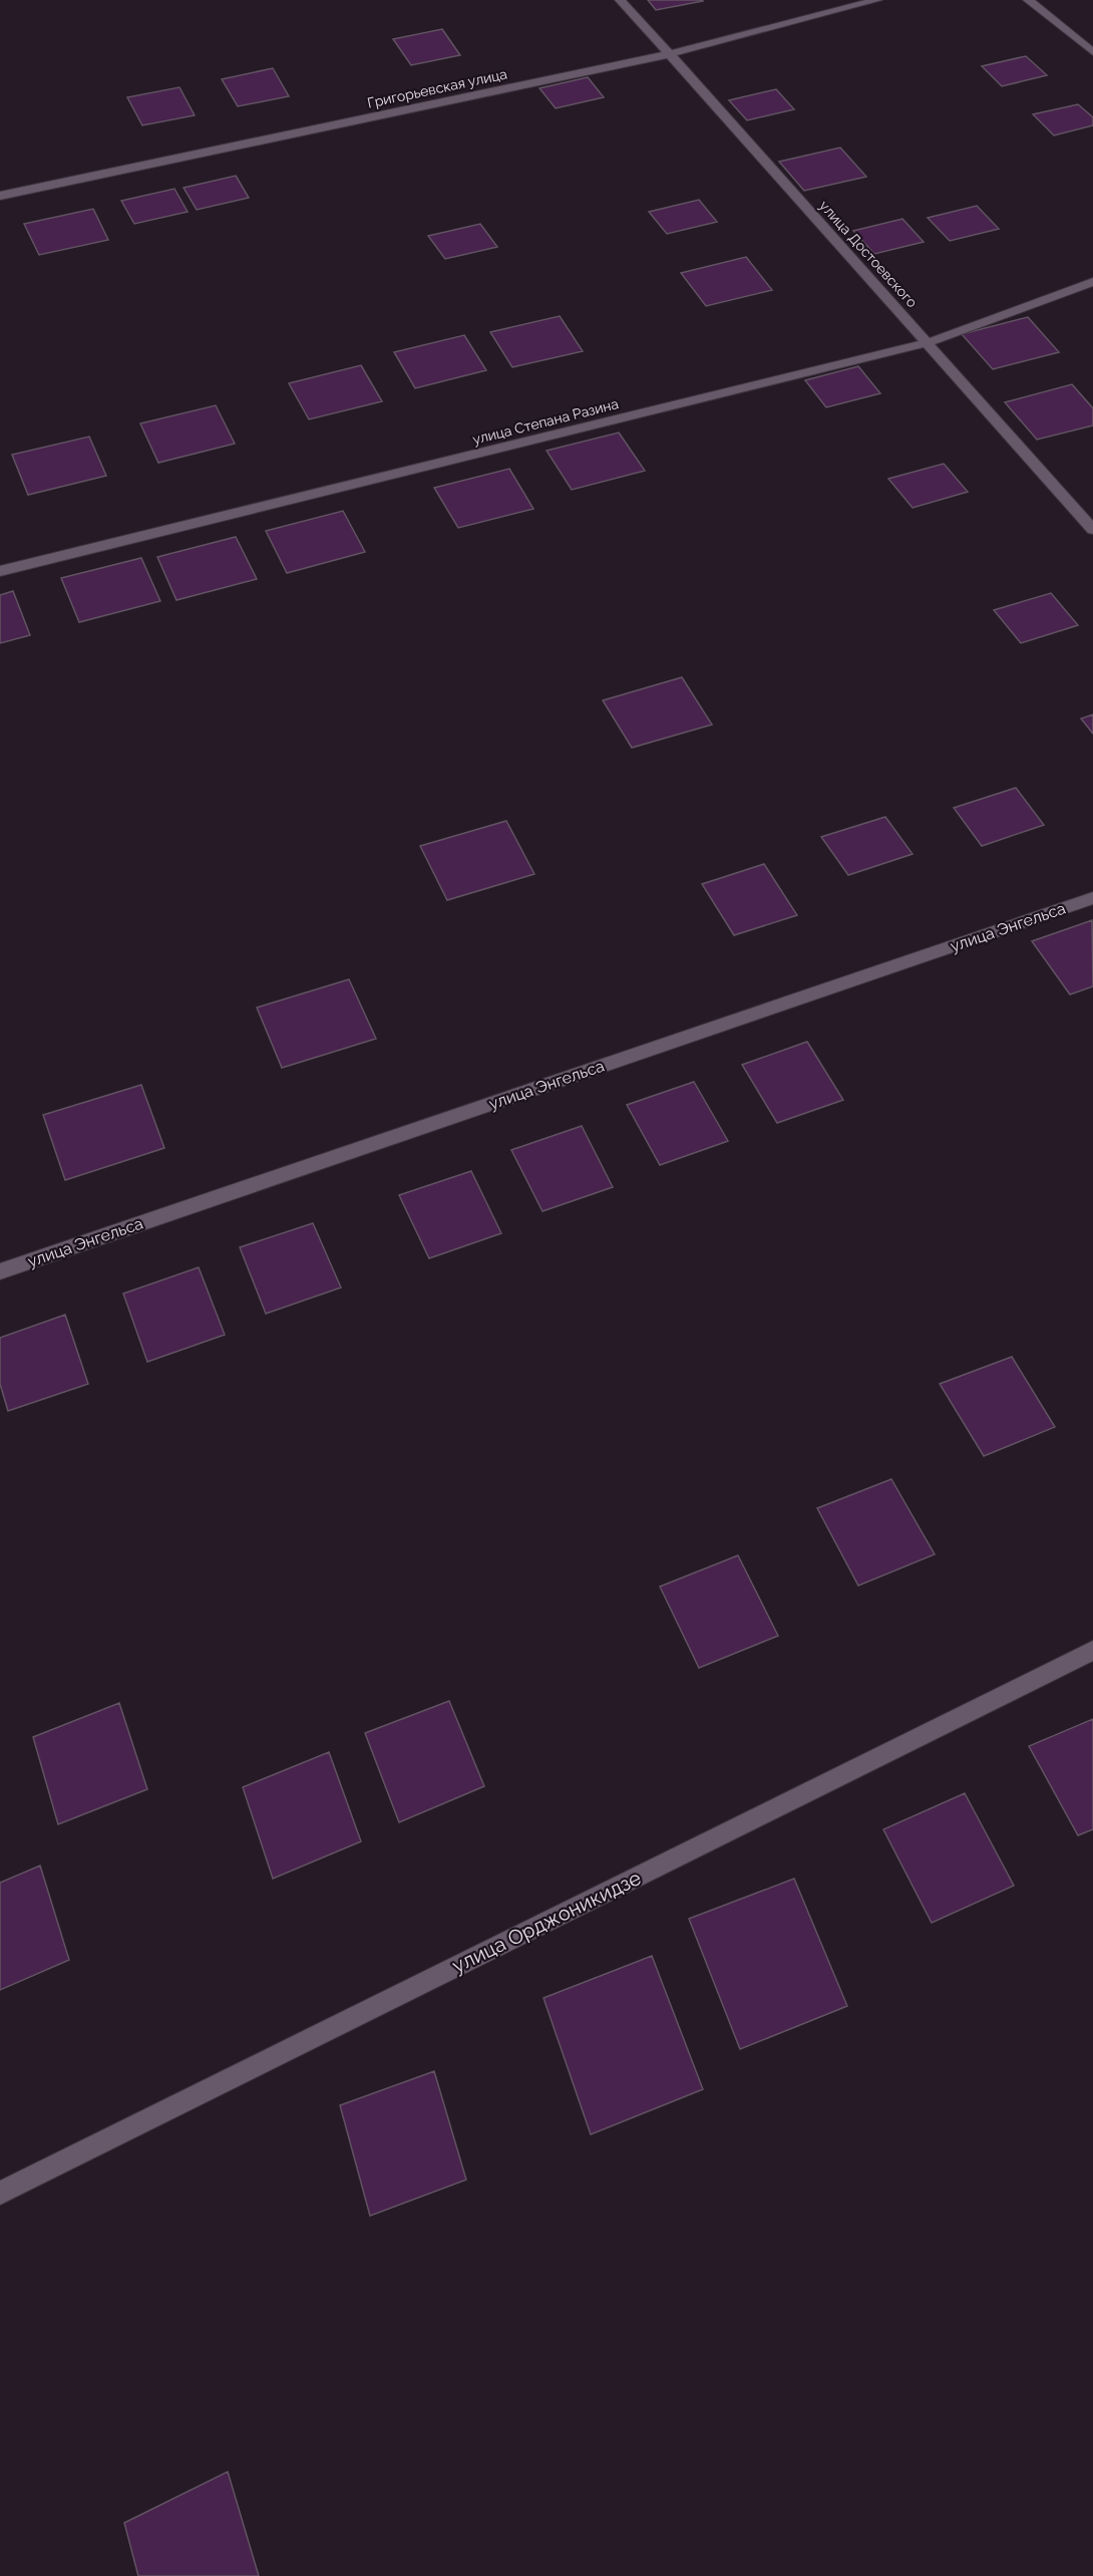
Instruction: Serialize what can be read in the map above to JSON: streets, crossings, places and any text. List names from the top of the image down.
{
  "streets": {
    "street": [
      "Григорьевская улица",
      "улица Достоевского",
      "улица Степана Разина",
      "улица Энгельса",
      "улица Орджоникидзе"
    ]
  },
  "crossings": [
    ["Григорьевская улица", "улица Достоевского"],
    ["улица Достоевского", "улица Степана Разина"]
  ]
}
